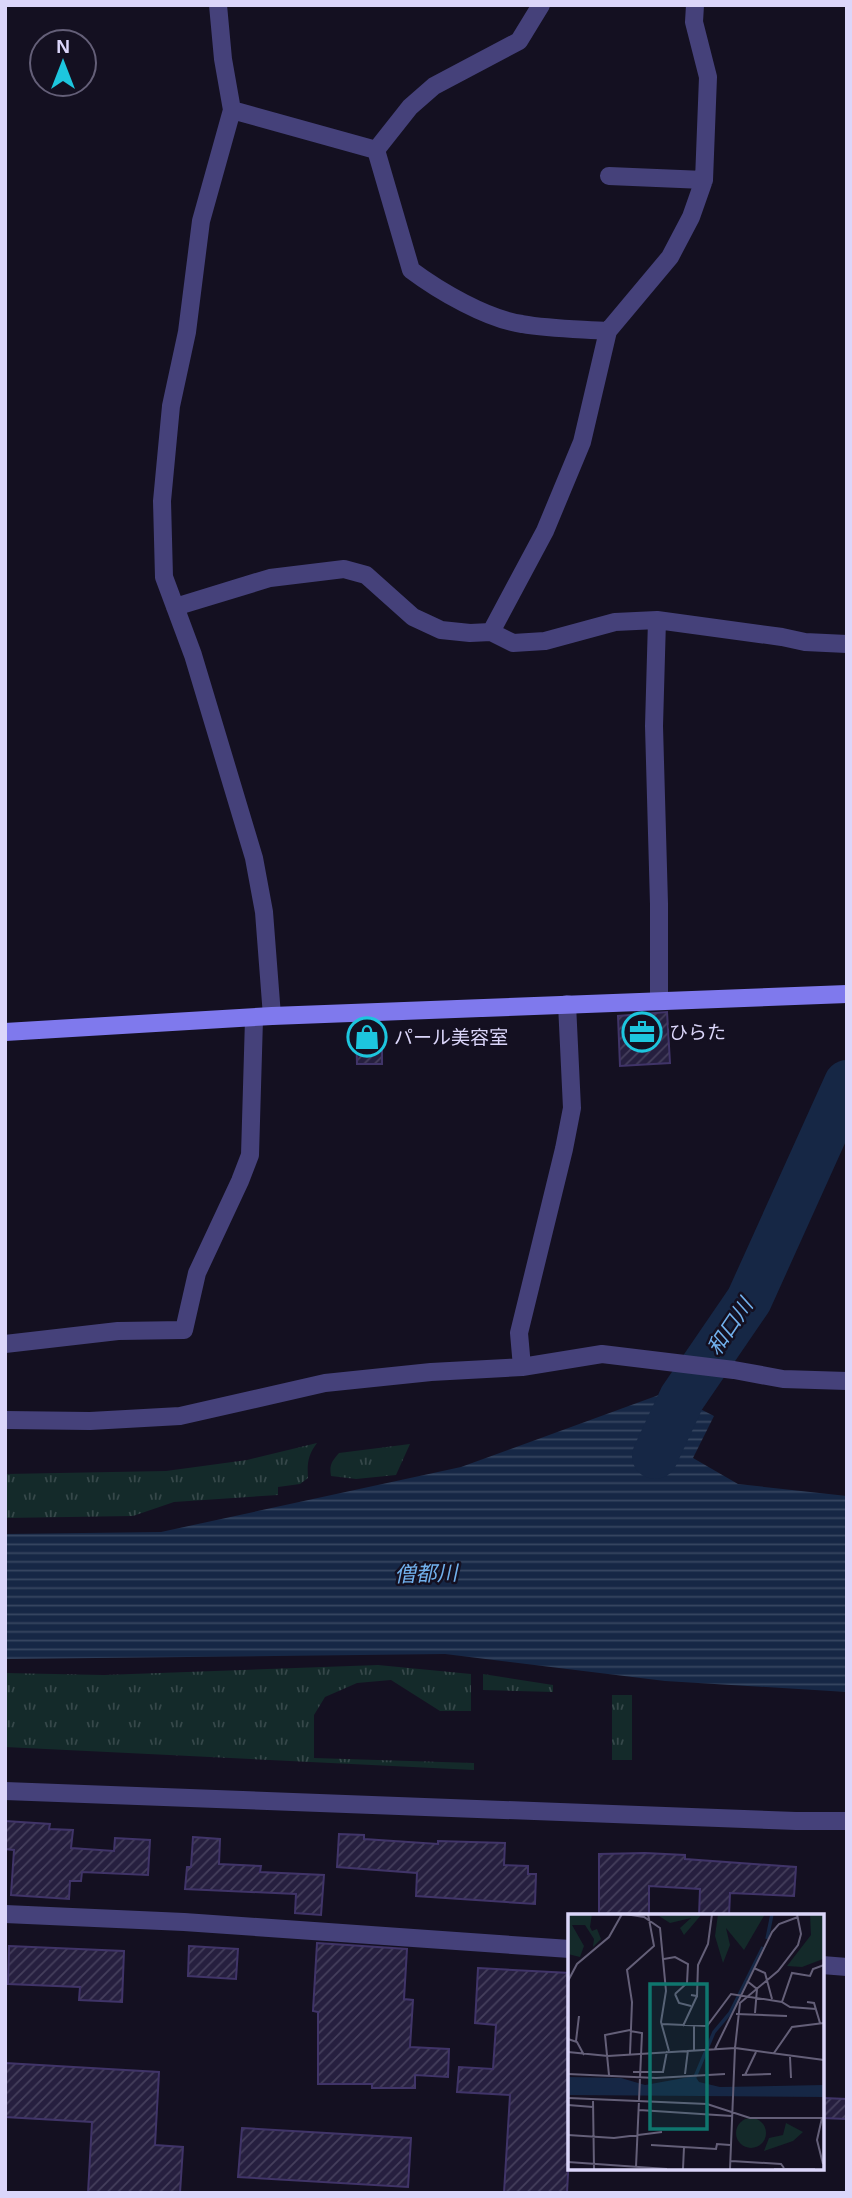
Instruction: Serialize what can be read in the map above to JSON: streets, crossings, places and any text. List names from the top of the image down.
{
  "water": ["和口川", "僧都川"],
  "places": {
    "office": ["ひらた"],
    "shop": ["パール美容室"]
  },
  "north": "top"
}
